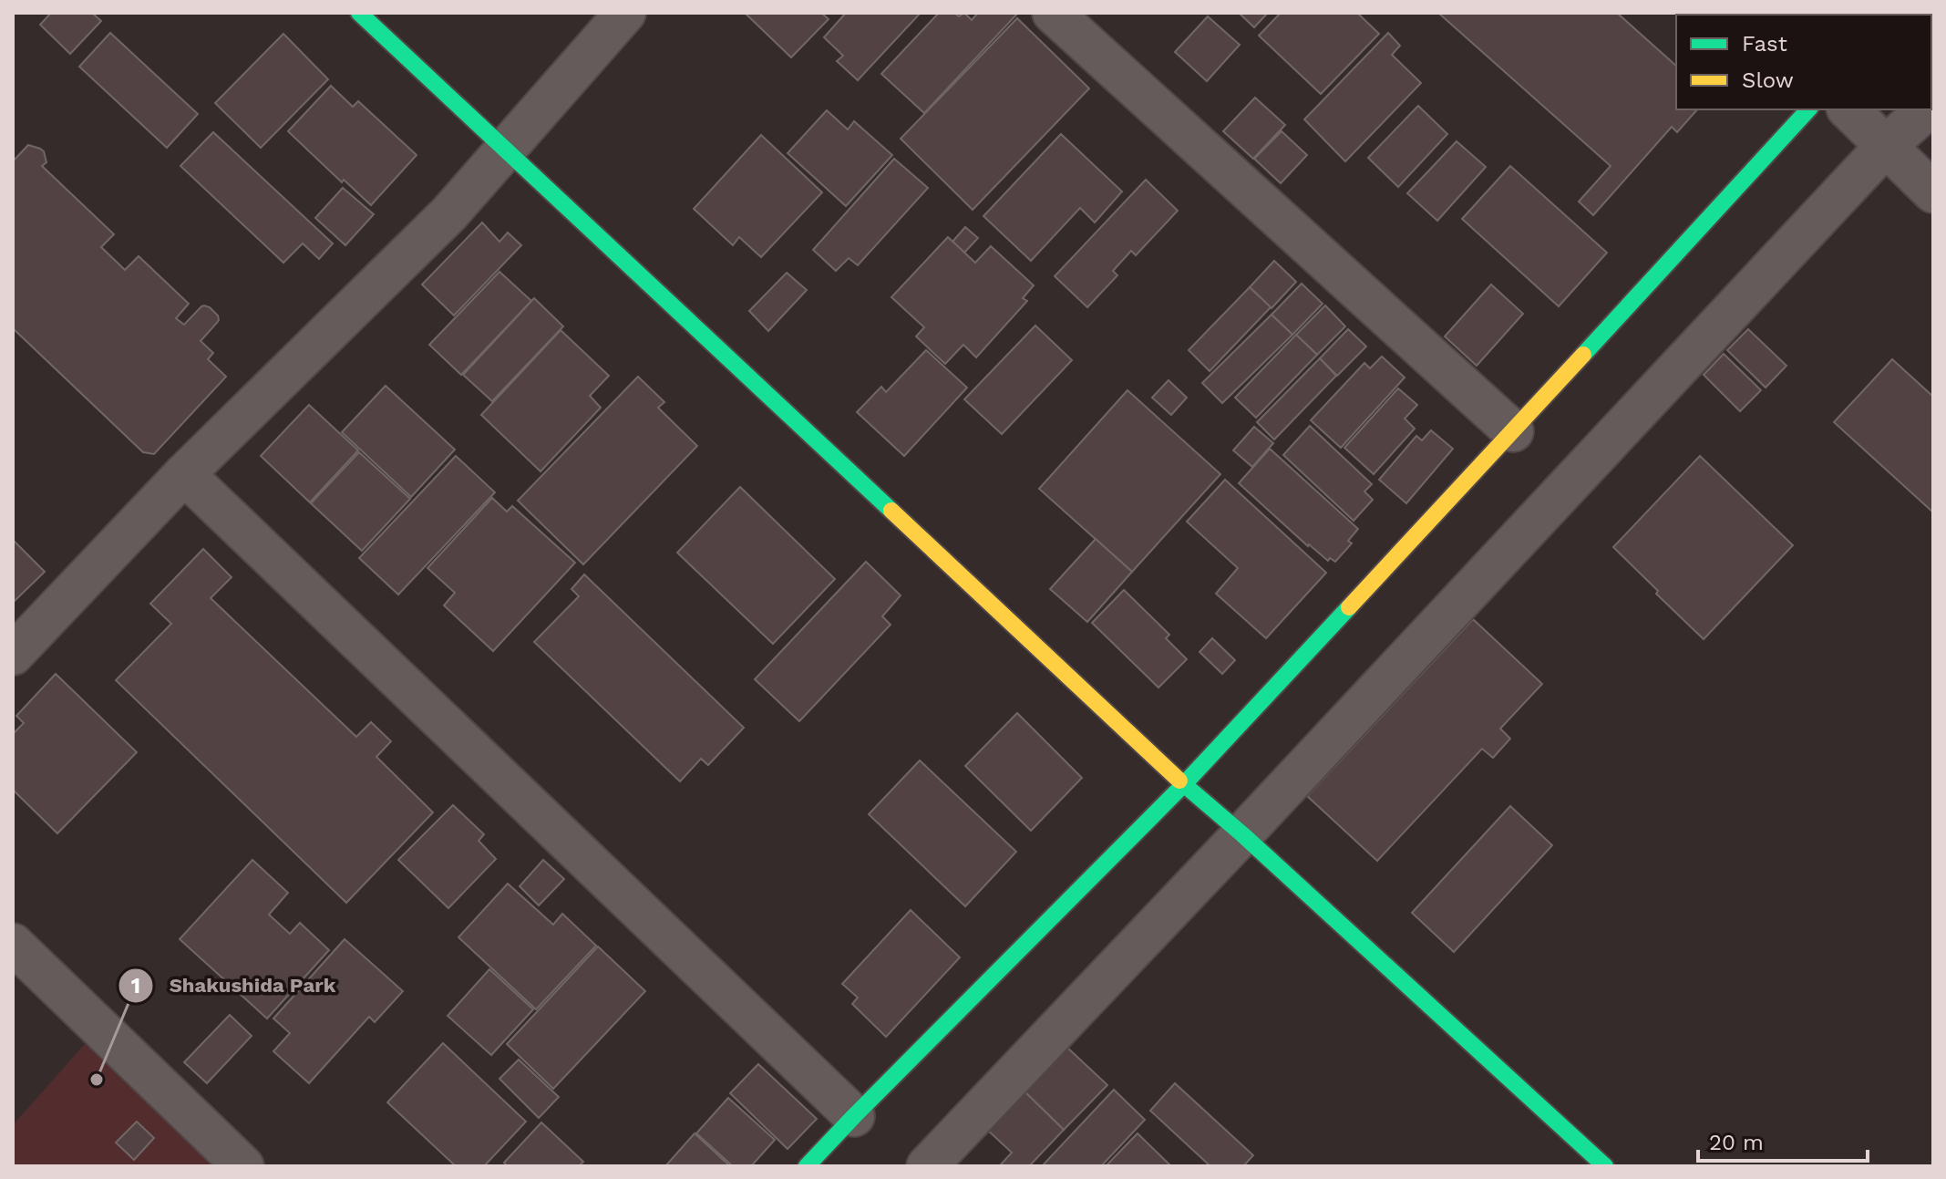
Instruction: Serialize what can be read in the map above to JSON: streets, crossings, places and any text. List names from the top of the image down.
{
  "places": ["Shakushida Park"],
  "legend": ["Fast", "Slow"],
  "scale_bar": "20 m"
}
